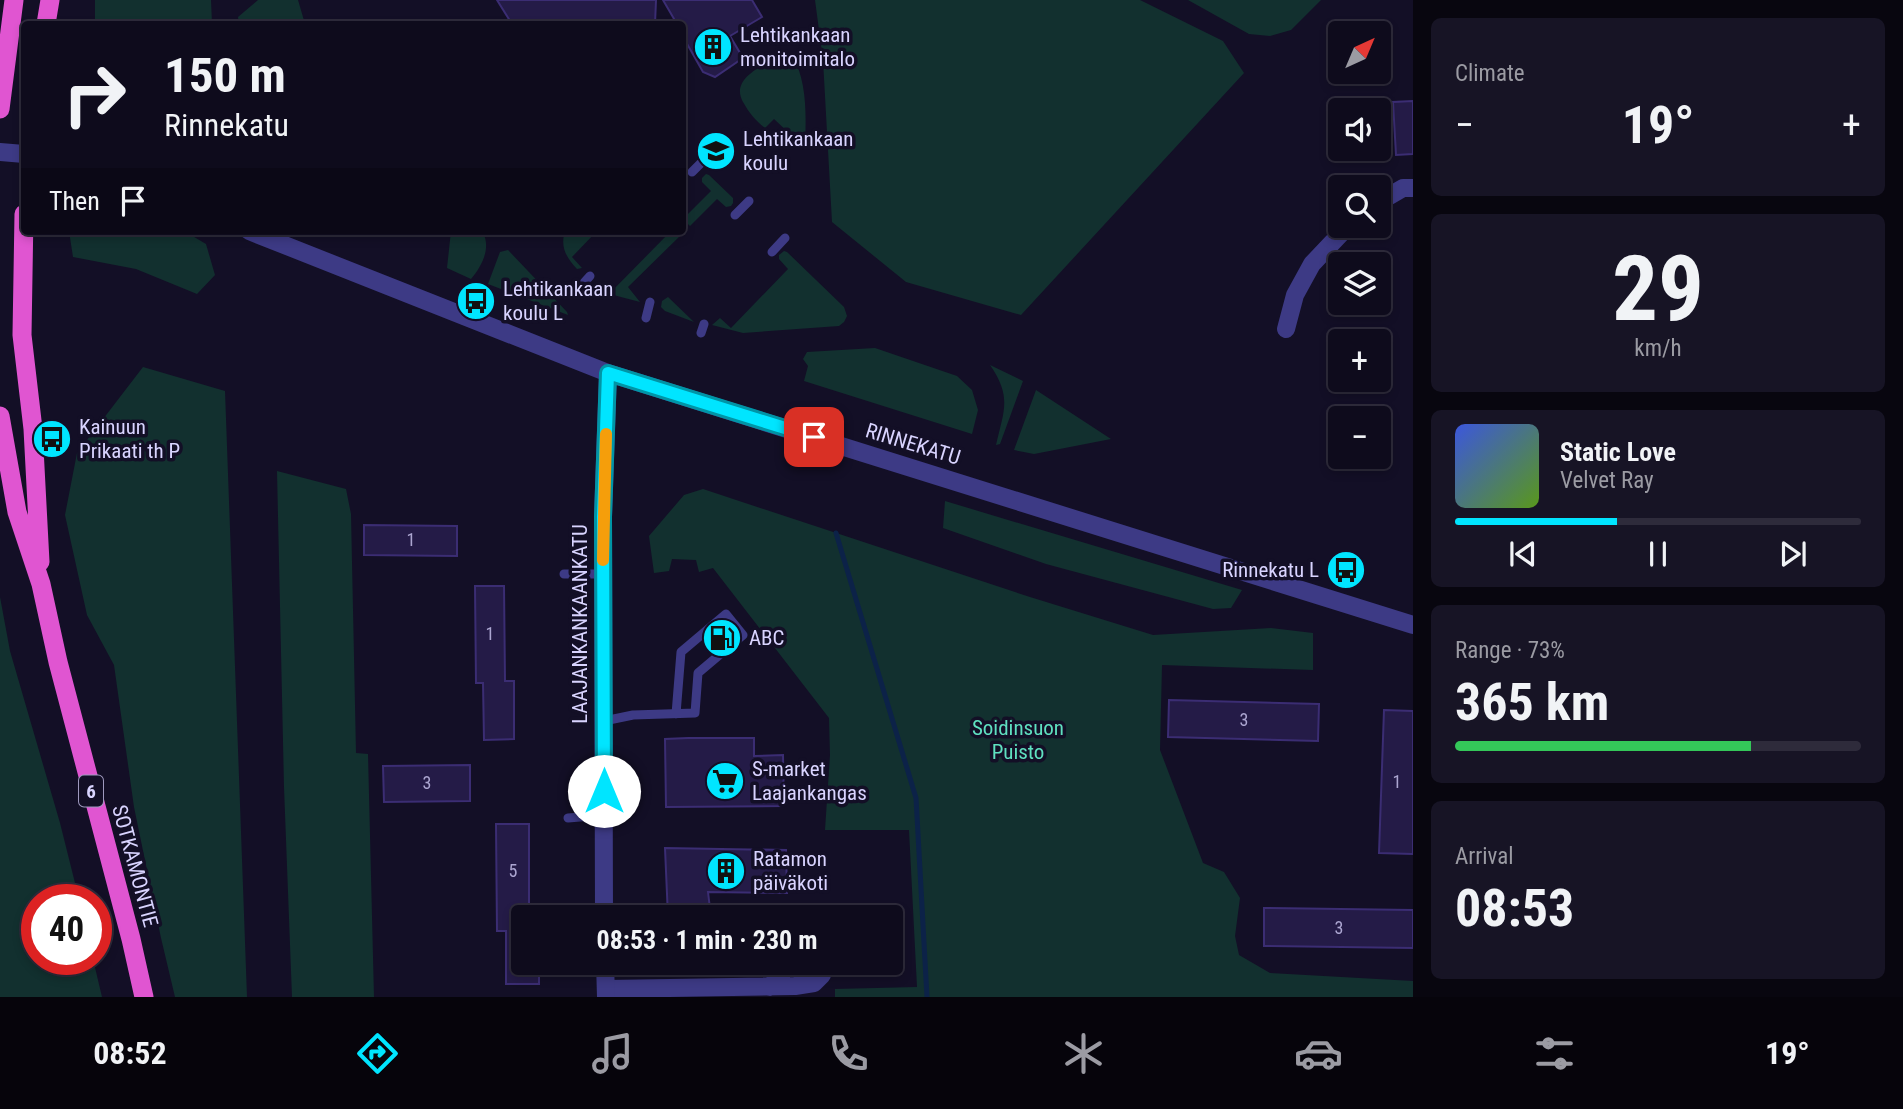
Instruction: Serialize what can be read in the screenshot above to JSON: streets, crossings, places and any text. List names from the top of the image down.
{
  "streets": {
    "highway": ["6", "SOTKAMONTIE"],
    "street": ["RINNEKATU", "LAAJANKANKAANKATU"]
  },
  "crossings": [
    ["RINNEKATU", "LAAJANKANKAANKATU"]
  ],
  "parks": ["Soidinsuon Puisto"],
  "places": {
    "building": ["Lehtikankaan monitoimitalo", "Ratamon päiväkoti"],
    "school or university": ["Lehtikankaan koulu"],
    "bus stop": ["Lehtikankaan koulu L", "Kainuun Prikaati th P", "Rinnekatu L"],
    "fuel station": ["ABC"],
    "supermarket": ["S-market Laajankangas"]
  },
  "house_numbers": [
    "1",
    "1",
    "3",
    "1",
    "3",
    "5",
    "3"
  ],
  "north": "top right",
  "page": {
    "tile": [
      "Climate",
      ["29", "km/h"],
      ["Range · 73%", "365 km"],
      ["Arrival", "08:53"]
    ],
    "map_buttons": ["+", "−"],
    "turn": ["150 m", "Rinnekatu"],
    "heat": ["−", "19°", "+"],
    "then": "Then",
    "song": ["Static Love", "Velvet Ray"],
    "limit": "40",
    "trip": "08:53 · 1 min · 230 m",
    "tabs": ["08:52", "19°"]
  }
}
